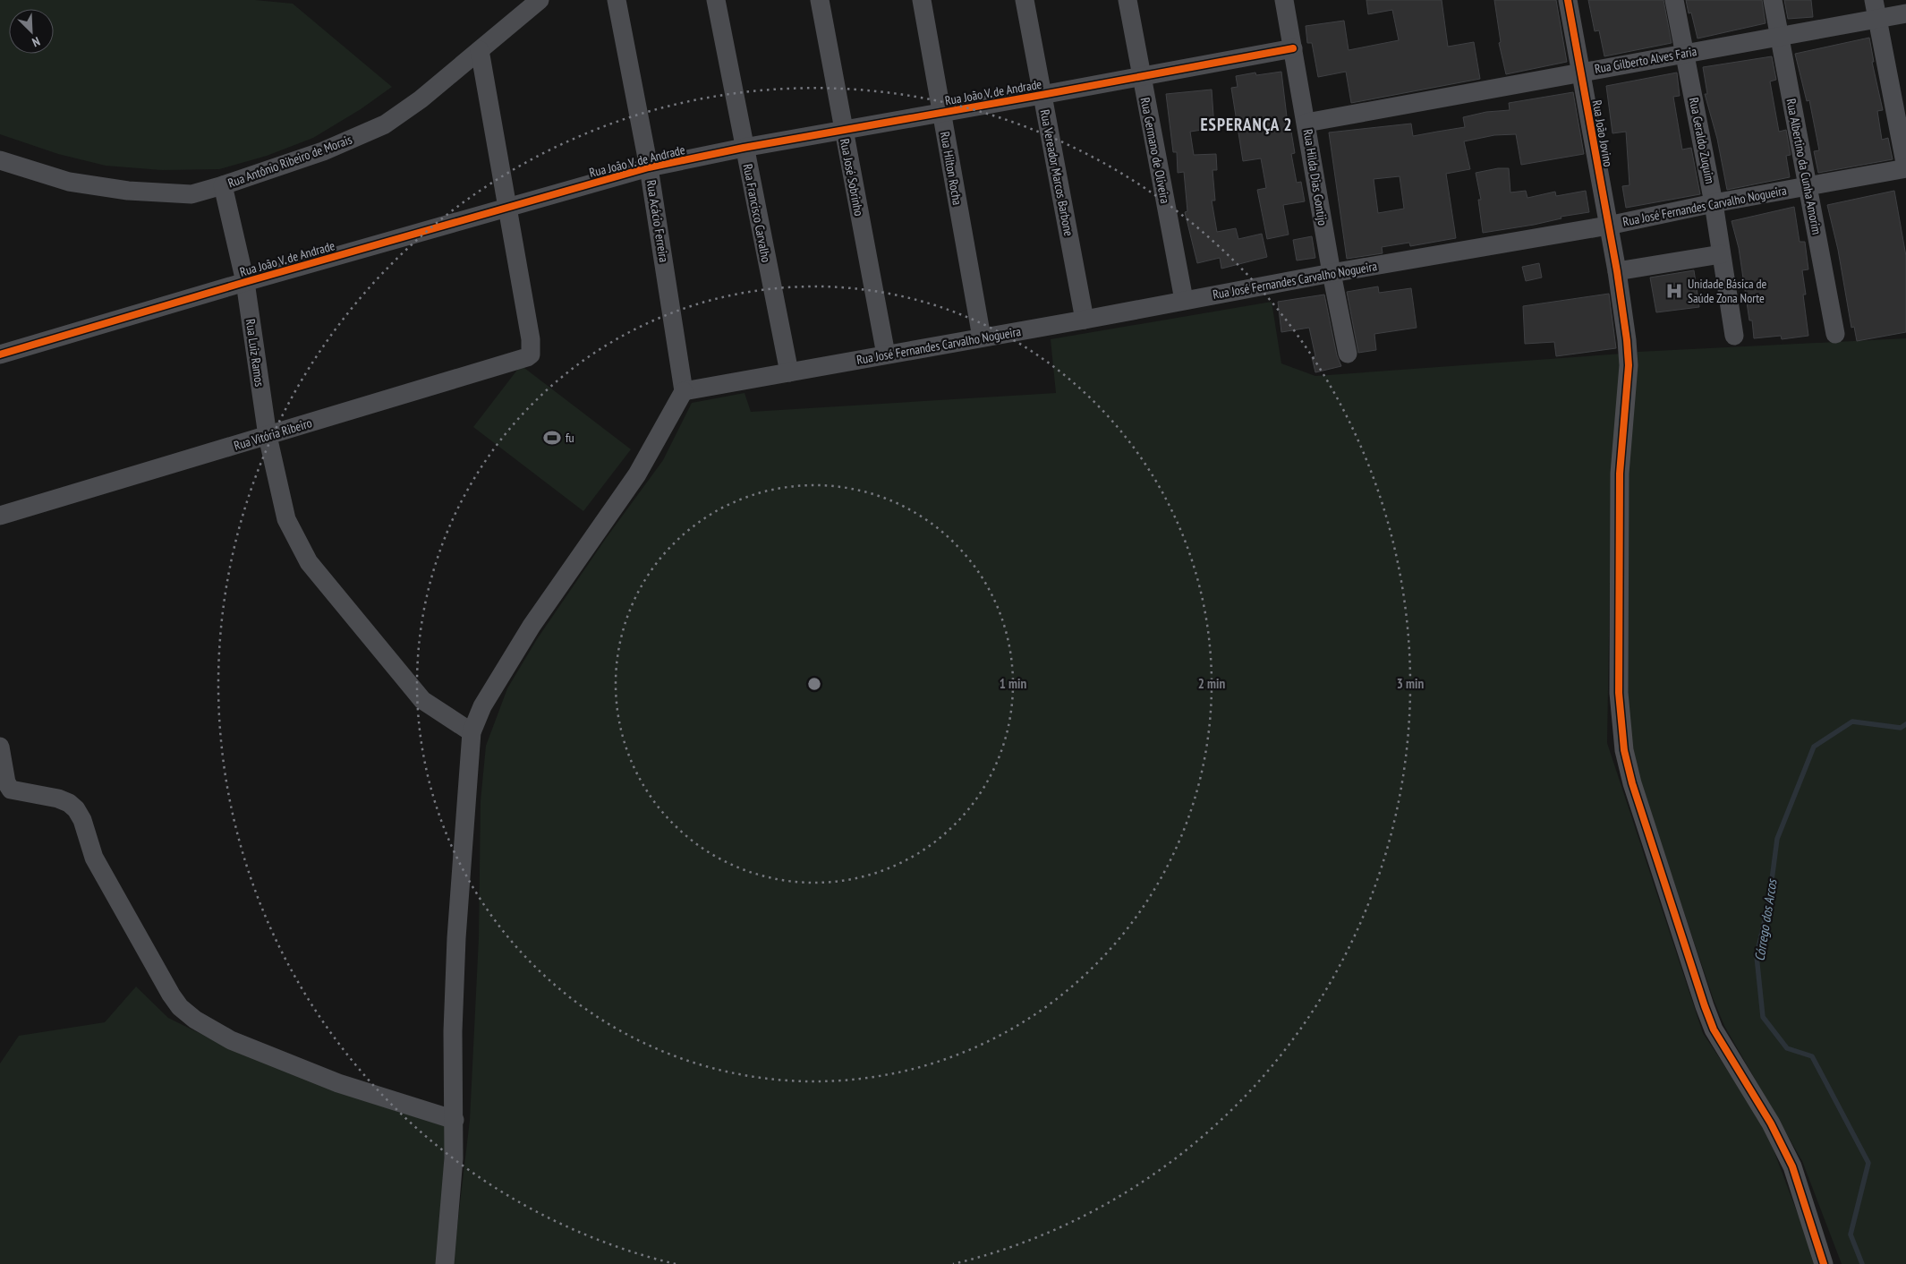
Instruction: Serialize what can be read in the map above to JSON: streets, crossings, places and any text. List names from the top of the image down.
{
  "streets": {
    "street": [
      "Rua Gilberto Alves Faria",
      "Rua João V. de Andrade",
      "Rua João Jovino",
      "Rua Geraldo Zuquim",
      "Rua Germano de Oliveira",
      "Rua Antônio Ribeiro de Morais",
      "Rua Albertino da Cunha Amorim",
      "Rua Hilton Rocha",
      "Rua Vereador Marcos Barbone",
      "Rua José Sobrinho",
      "Rua Hilda Dias Gontijo",
      "Rua José Fernandes Carvalho Nogueira",
      "Rua Francisco Carvalho",
      "Rua Acácio Ferreira",
      "Rua Luiz Ramos",
      "Rua Vitória Ribeiro"
    ]
  },
  "crossings": [
    ["Rua Gilberto Alves Faria", "Rua João Jovino"],
    ["Rua Gilberto Alves Faria", "Rua Geraldo Zuquim"],
    ["Rua Gilberto Alves Faria", "Rua Albertino da Cunha Amorim"],
    ["Rua Gilberto Alves Faria", "Rua Hilda Dias Gontijo"],
    ["Rua João V. de Andrade", "Rua Germano de Oliveira"],
    ["Rua João V. de Andrade", "Rua Hilton Rocha"],
    ["Rua João V. de Andrade", "Rua Vereador Marcos Barbone"],
    ["Rua João V. de Andrade", "Rua José Sobrinho"],
    ["Rua João V. de Andrade", "Rua Hilda Dias Gontijo"],
    ["Rua João V. de Andrade", "Rua Francisco Carvalho"],
    ["Rua João V. de Andrade", "Rua Acácio Ferreira"],
    ["Rua João V. de Andrade", "Rua Luiz Ramos"],
    ["Rua João V. de Andrade", "Rua Vitória Ribeiro"],
    ["Rua João Jovino", "Rua José Fernandes Carvalho Nogueira"],
    ["Rua Geraldo Zuquim", "Rua José Fernandes Carvalho Nogueira"],
    ["Rua Germano de Oliveira", "Rua José Fernandes Carvalho Nogueira"],
    ["Rua Antônio Ribeiro de Morais", "Rua Luiz Ramos"],
    ["Rua Albertino da Cunha Amorim", "Rua José Fernandes Carvalho Nogueira"],
    ["Rua Hilton Rocha", "Rua José Fernandes Carvalho Nogueira"],
    ["Rua Vereador Marcos Barbone", "Rua José Fernandes Carvalho Nogueira"],
    ["Rua José Sobrinho", "Rua José Fernandes Carvalho Nogueira"],
    ["Rua Hilda Dias Gontijo", "Rua José Fernandes Carvalho Nogueira"],
    ["Rua José Fernandes Carvalho Nogueira", "Rua Francisco Carvalho"],
    ["Rua José Fernandes Carvalho Nogueira", "Rua Acácio Ferreira"],
    ["Rua Luiz Ramos", "Rua Vitória Ribeiro"]
  ],
  "districts": ["ESPERANÇA 2"],
  "water": ["Córrego dos Arcos"],
  "places": {
    "hospital": ["Unidade Básica de Saúde Zona Norte"],
    "sports": ["fu"]
  },
  "north": "bottom right",
  "rings": ["1 min", "2 min", "3 min"]
}
